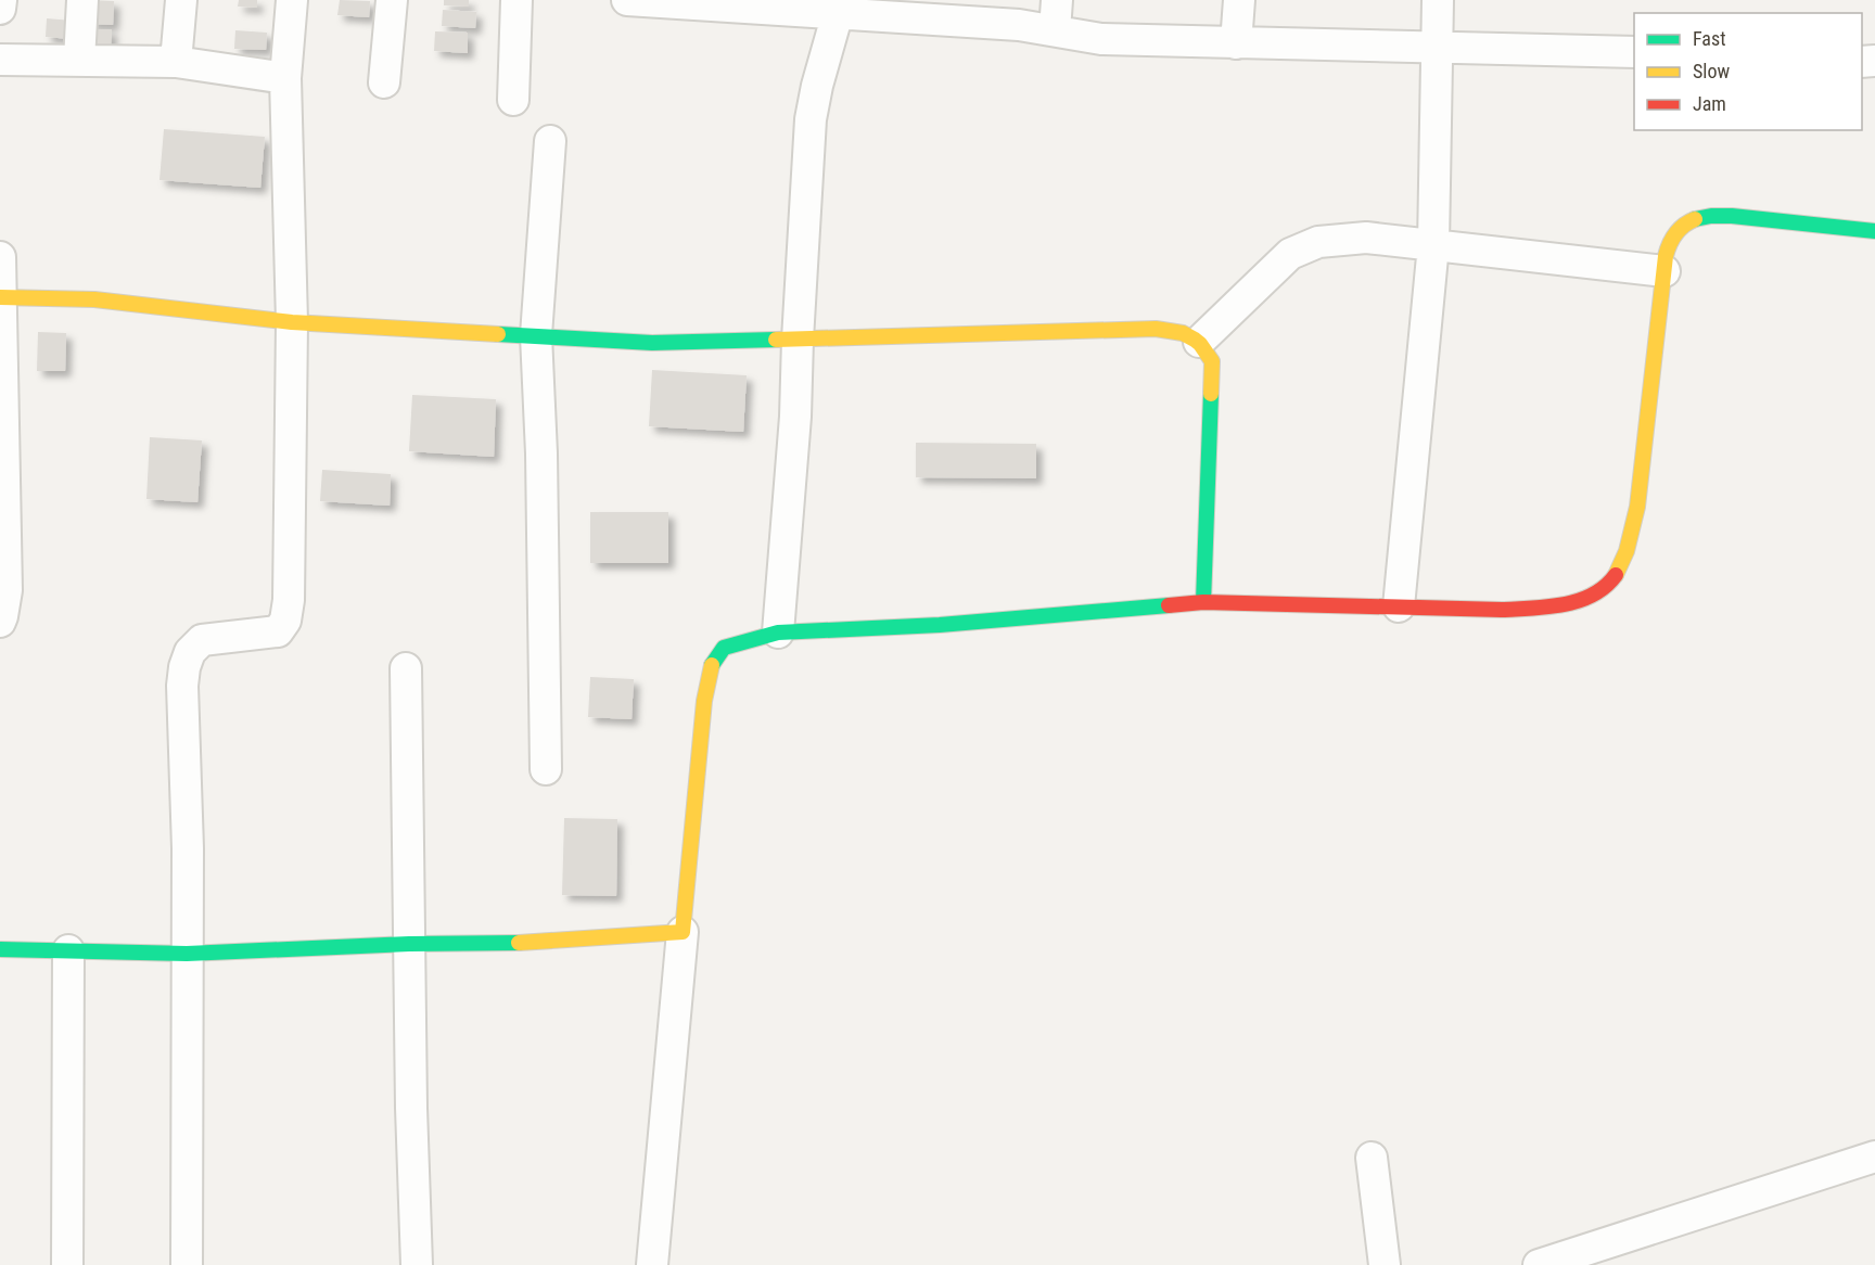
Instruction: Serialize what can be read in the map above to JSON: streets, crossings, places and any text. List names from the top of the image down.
{
  "legend": ["Fast", "Slow", "Jam"]
}
